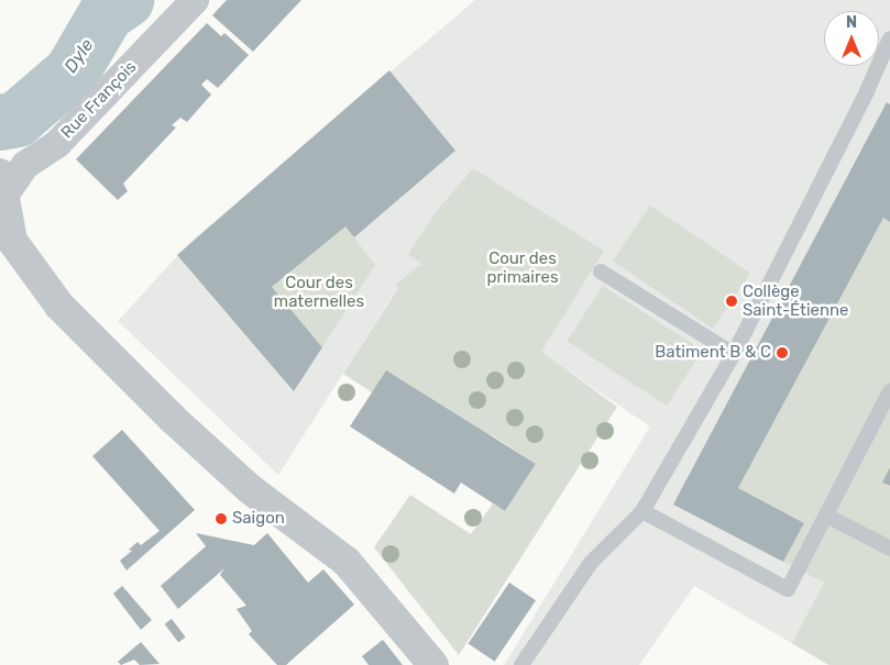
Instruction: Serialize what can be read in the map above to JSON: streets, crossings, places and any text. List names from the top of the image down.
{
  "streets": {
    "street": ["Rue François"]
  },
  "water": ["Dyle"],
  "parks": ["Cour des primaires", "Cour des maternelles"],
  "places": ["Collège Saint-Étienne", "Batiment B & C", "Saigon"],
  "north": "top"
}
